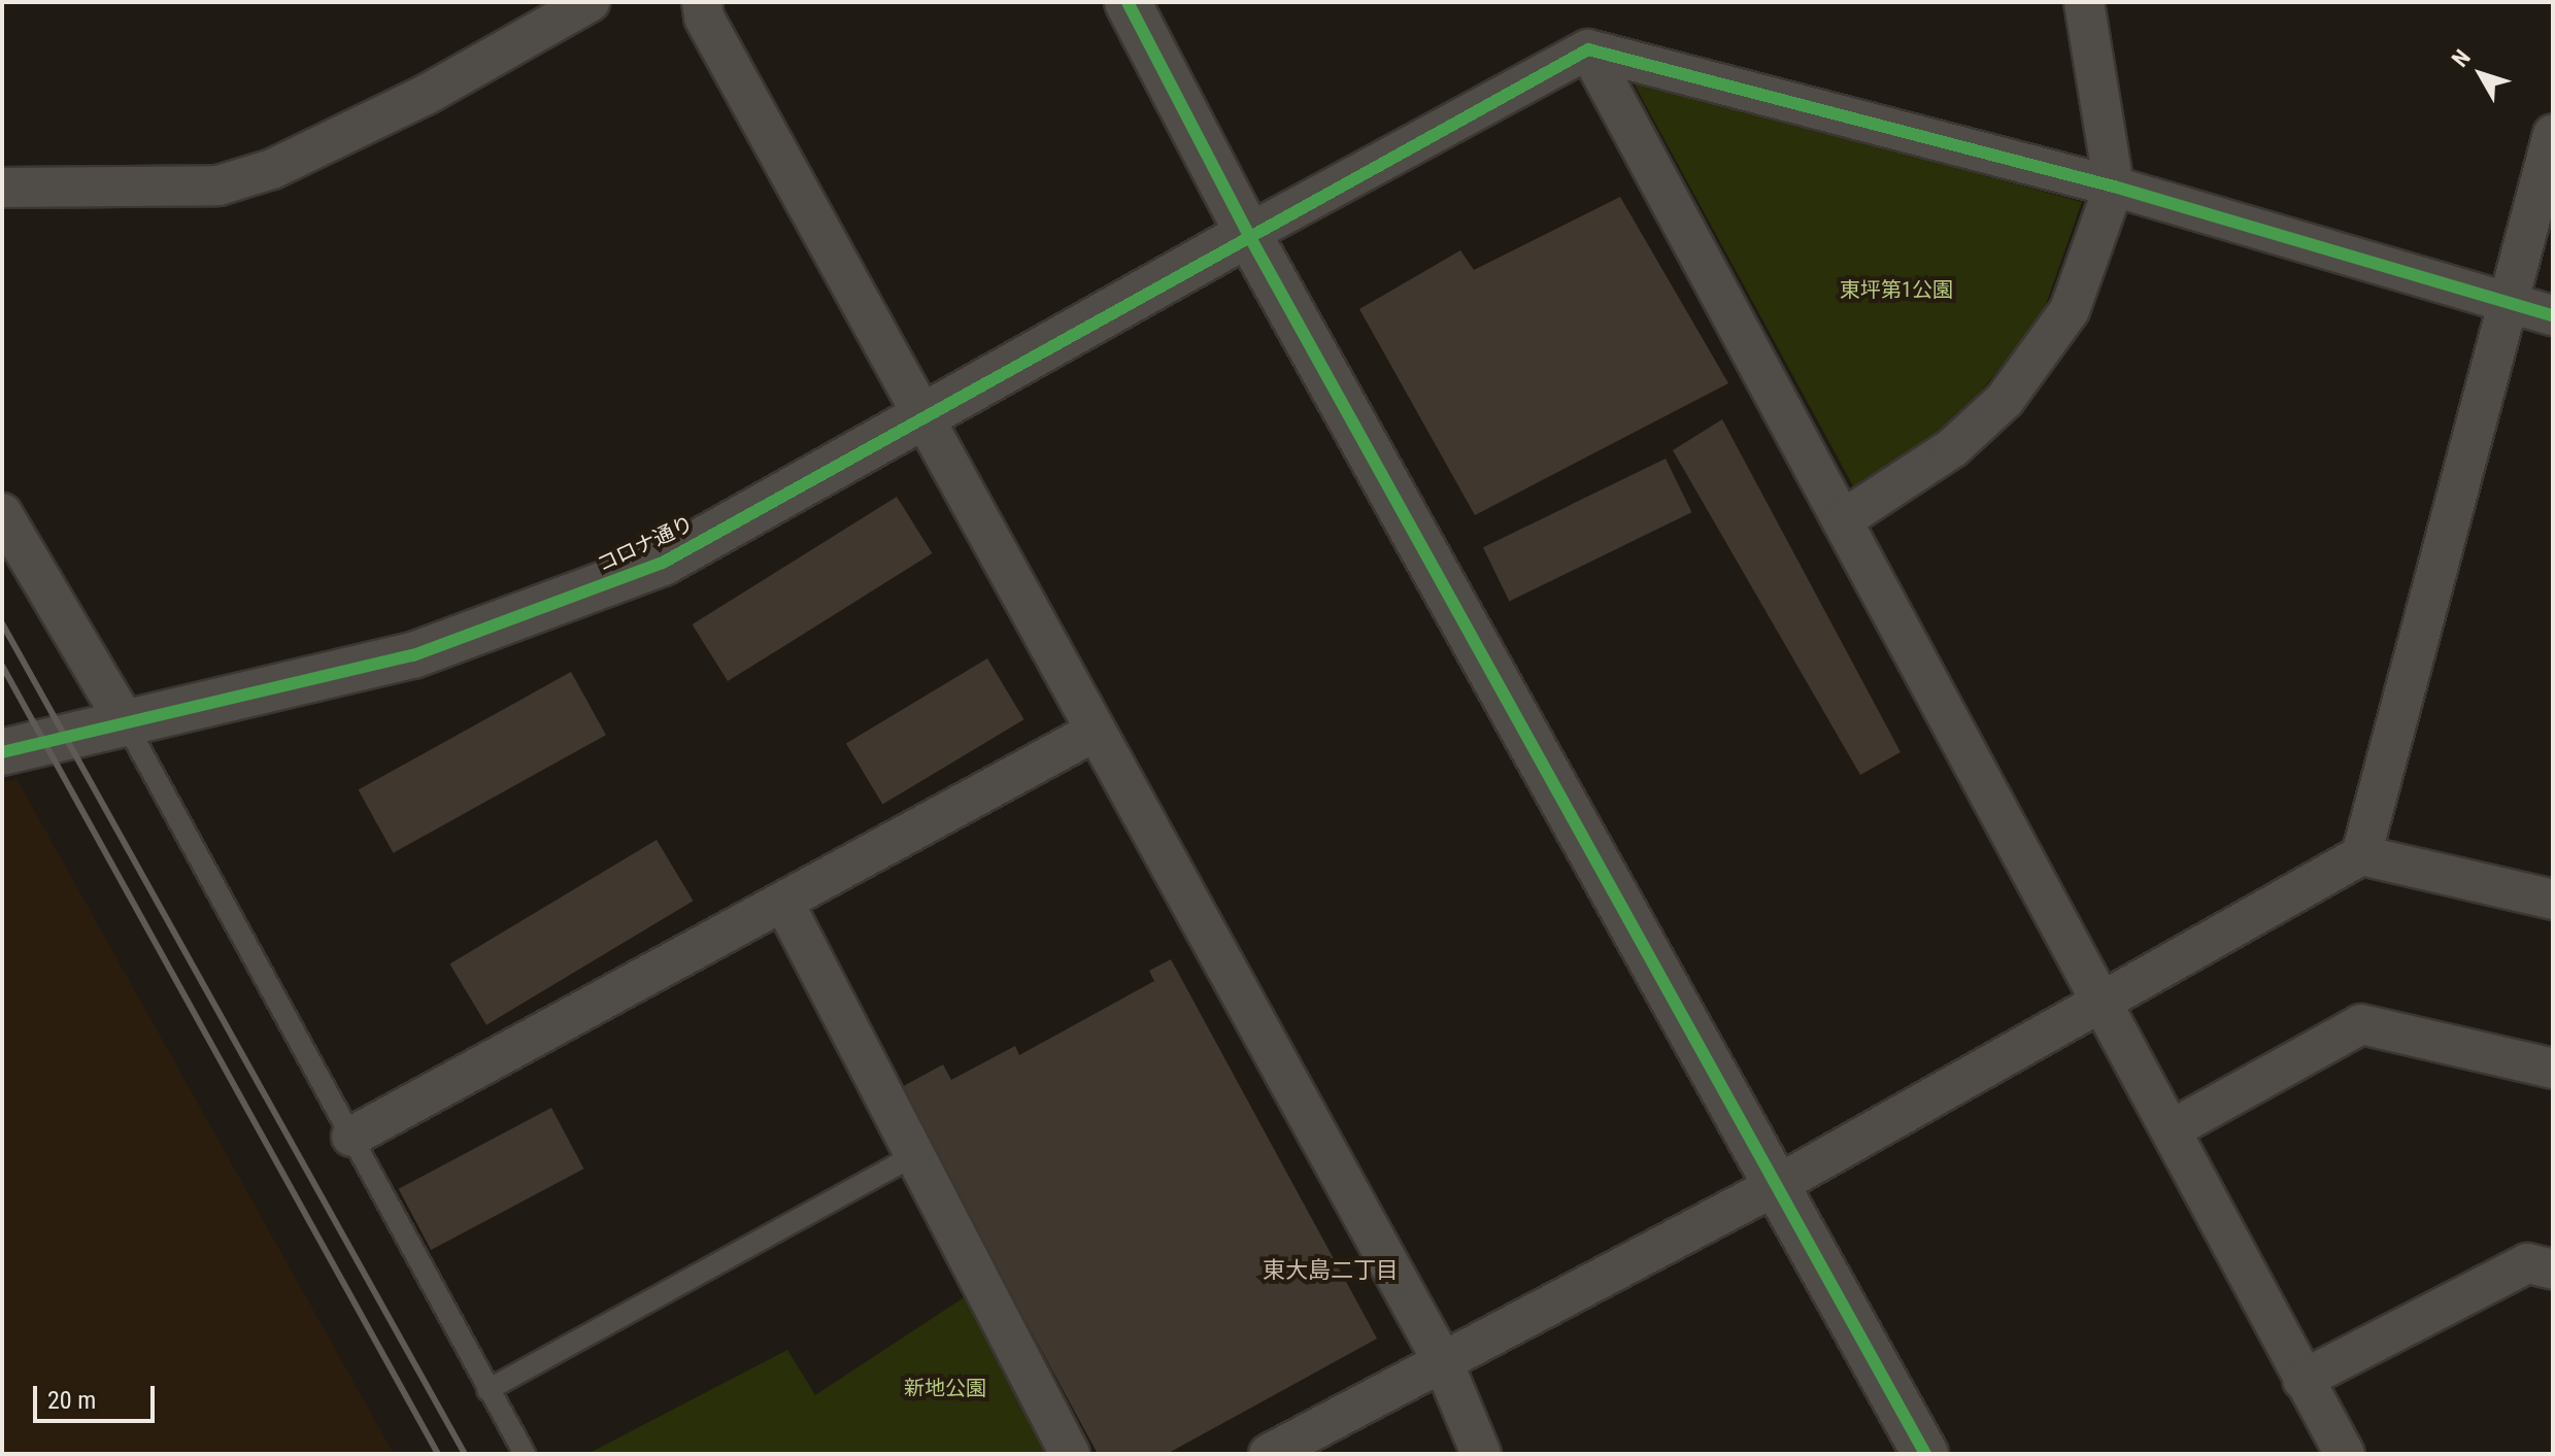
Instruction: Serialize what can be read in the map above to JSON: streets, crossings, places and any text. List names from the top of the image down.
{
  "streets": {
    "street": ["コロナ通り"]
  },
  "districts": ["東大島二丁目"],
  "parks": ["東坪第1公園", "新地公園"],
  "scale_bar": "20 m",
  "north": "top left"
}
